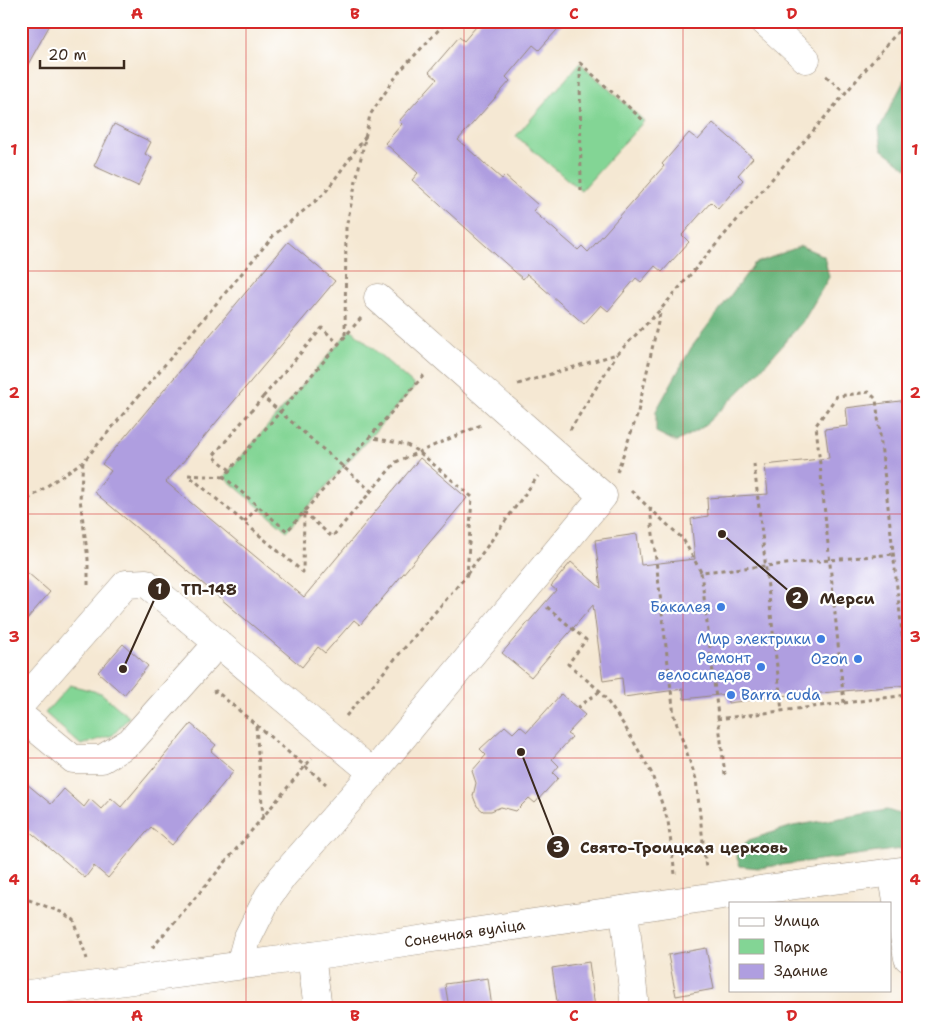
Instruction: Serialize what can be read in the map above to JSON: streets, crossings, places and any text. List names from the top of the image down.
{
  "streets": {
    "street": ["Сонечная вуліца"]
  },
  "places": [
    "Мерси",
    "Бакалея",
    "Мир электрики",
    "Ozon",
    "Ремонт велосипедов",
    "ТП-148",
    "Barra cuda",
    "Свято-Троицкая церковь"
  ],
  "legend": ["Улица", "Парк", "Здание"],
  "scale_bar": "20 m",
  "grid": {
    "columns": [
      "A",
      "B",
      "C",
      "D"
    ],
    "rows": [
      "1",
      "2",
      "3",
      "4"
    ]
  }
}
